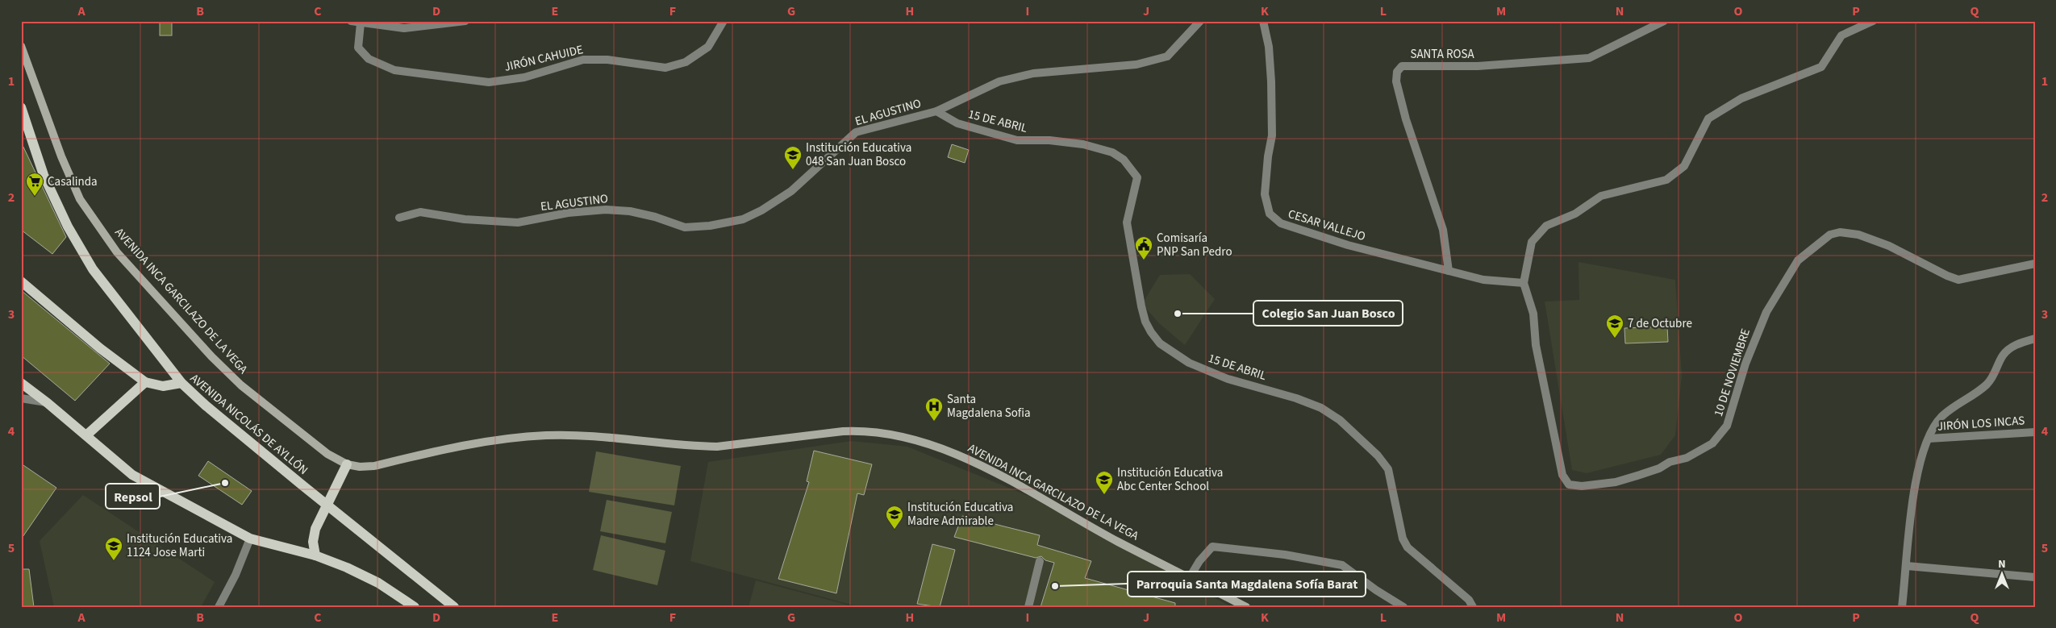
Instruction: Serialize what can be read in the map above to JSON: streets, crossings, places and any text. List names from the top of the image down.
{
  "streets": {
    "main road": ["AVENIDA NICOLÁS DE AYLLÓN"],
    "street": [
      "SANTA ROSA",
      "JIRÓN CAHUIDE",
      "EL AGUSTINO",
      "15 DE ABRIL",
      "CESAR VALLEJO",
      "AVENIDA INCA GARCILAZO DE LA VEGA",
      "10 DE NOVIEMBRE",
      "JIRÓN LOS INCAS"
    ]
  },
  "crossings": [
    ["SANTA ROSA", "CESAR VALLEJO"],
    ["EL AGUSTINO", "15 DE ABRIL"],
    ["CESAR VALLEJO", "10 DE NOVIEMBRE"]
  ],
  "places": {
    "school or university": [
      "Institución Educativa 048 San Juan Bosco",
      "7 de Octubre",
      "Institución Educativa Abc Center School",
      "Institución Educativa Madre Admirable",
      "Institución Educativa 1124 Jose Marti"
    ],
    "supermarket": ["Casalinda"],
    "public building": ["Comisaría PNP San Pedro"],
    "other": ["Colegio San Juan Bosco", "Repsol", "Parroquia Santa Magdalena Sofía Barat"],
    "hospital": ["Santa Magdalena Sofia"]
  },
  "north": "top",
  "grid": {
    "columns": [
      "A",
      "B",
      "C",
      "D",
      "E",
      "F",
      "G",
      "H",
      "I",
      "J",
      "K",
      "L",
      "M",
      "N",
      "O",
      "P",
      "Q"
    ],
    "rows": [
      "1",
      "2",
      "3",
      "4",
      "5"
    ]
  }
}
